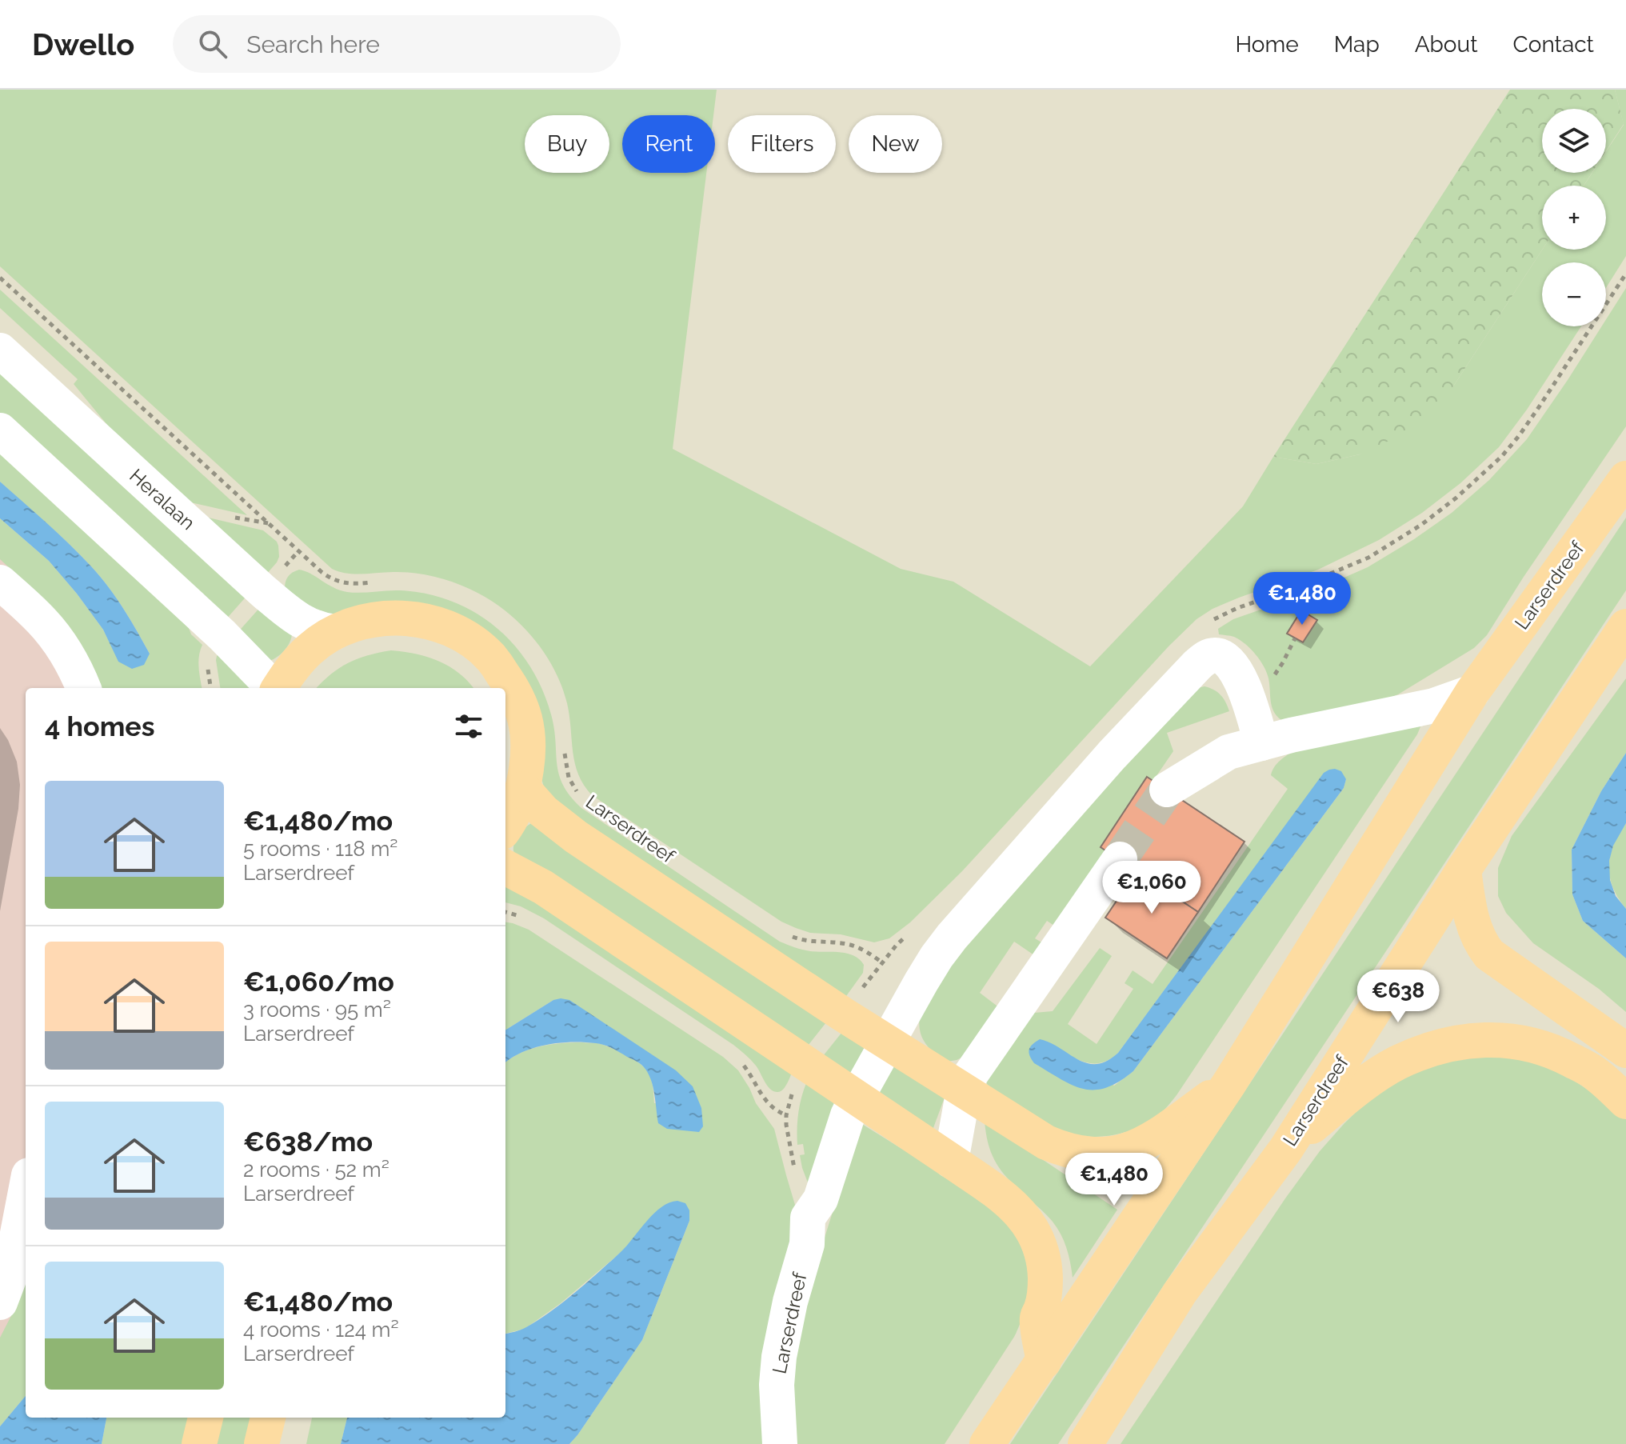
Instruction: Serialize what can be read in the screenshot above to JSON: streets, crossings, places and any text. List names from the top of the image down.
{
  "streets": {
    "main road": ["Larserdreef"],
    "street": ["Heralaan"]
  },
  "page": {
    "header": "Dwello",
    "search": "Search here",
    "nav": [
      "Home",
      "Map",
      "About",
      "Contact"
    ],
    "map_buttons": ["+", "−"],
    "chip": [
      "Buy",
      "Rent",
      "Filters",
      "New"
    ],
    "price": [
      "€1,480",
      "€1,060",
      "€638",
      "€1,480"
    ],
    "heading": "4 homes",
    "list": [
      {
        "name": "€1,480/mo",
        "note": "5 rooms · 118 m² · Larserdreef"
      },
      {
        "name": "€1,060/mo",
        "note": "3 rooms · 95 m² · Larserdreef"
      },
      {
        "name": "€638/mo",
        "note": "2 rooms · 52 m² · Larserdreef"
      },
      {
        "name": "€1,480/mo",
        "note": "4 rooms · 124 m² · Larserdreef"
      }
    ]
  }
}
